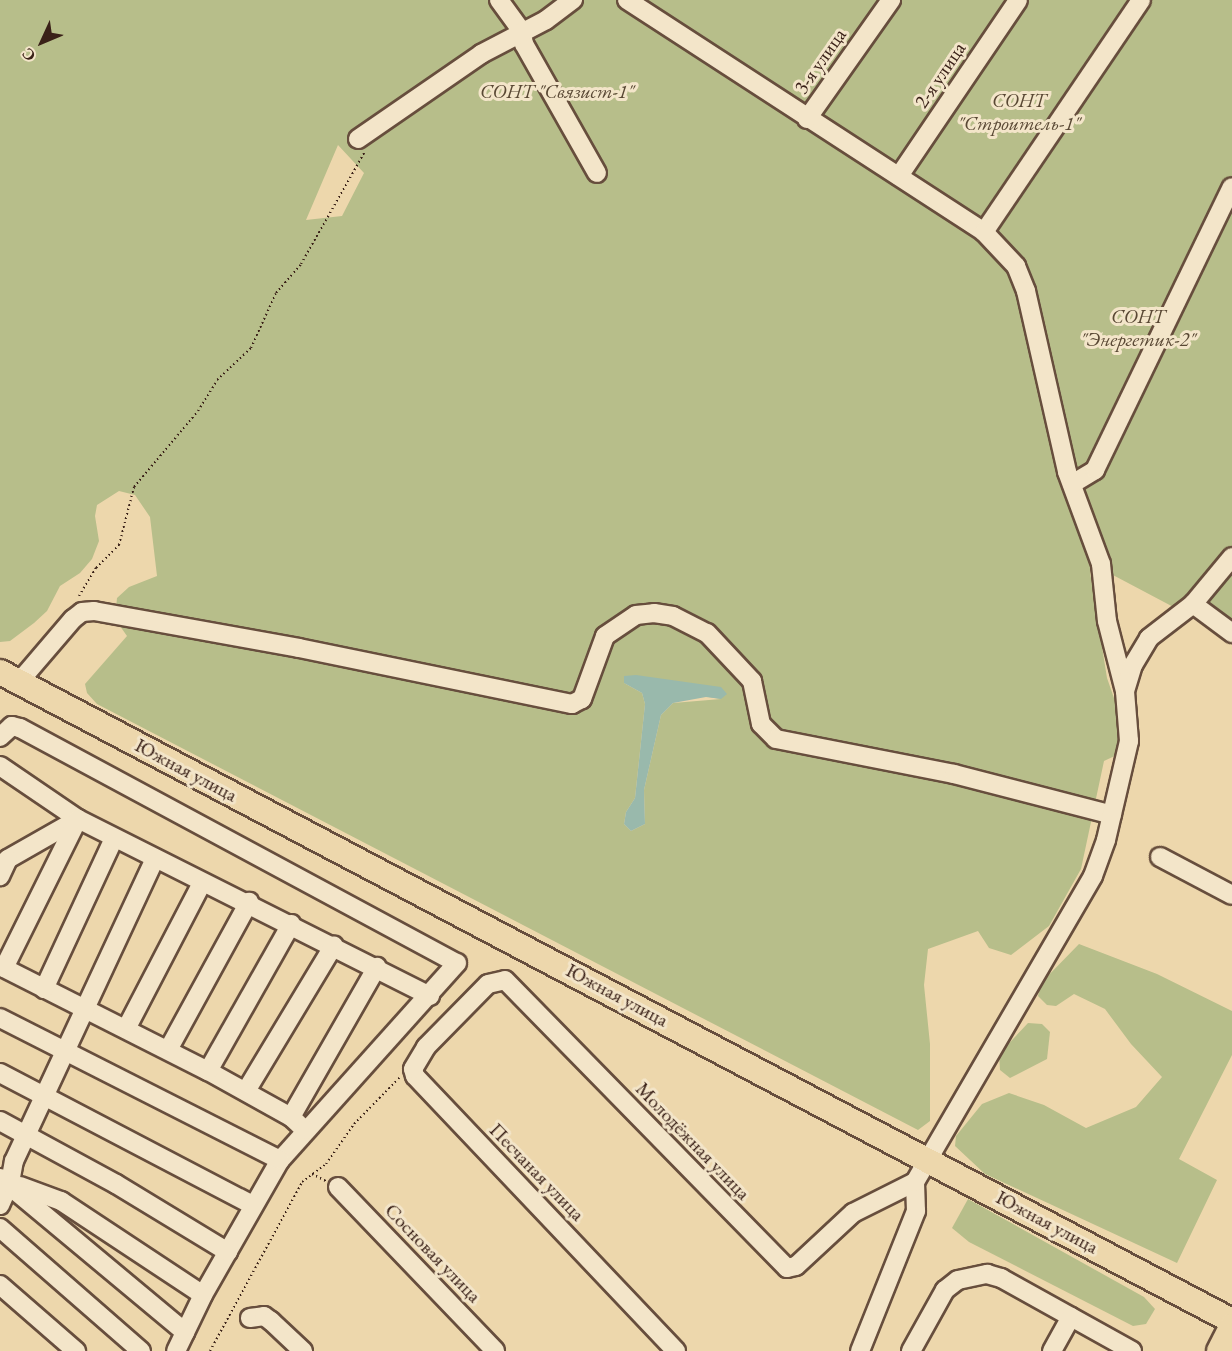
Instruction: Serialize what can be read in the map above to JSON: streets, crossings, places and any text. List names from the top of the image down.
{
  "streets": {
    "main road": ["Южная улица"],
    "street": [
      "3-я улица",
      "2-я улица",
      "Молодёжная улица",
      "Песчаная улица",
      "Сосновая улица"
    ]
  },
  "crossings": [
    ["Молодёжная улица", "Песчаная улица"]
  ],
  "parks": ["СОНТ \"Связист-1\"", "СОНТ \"Строитель-1\"", "СОНТ \"Энергетик-2\""],
  "north": "bottom left"
}
